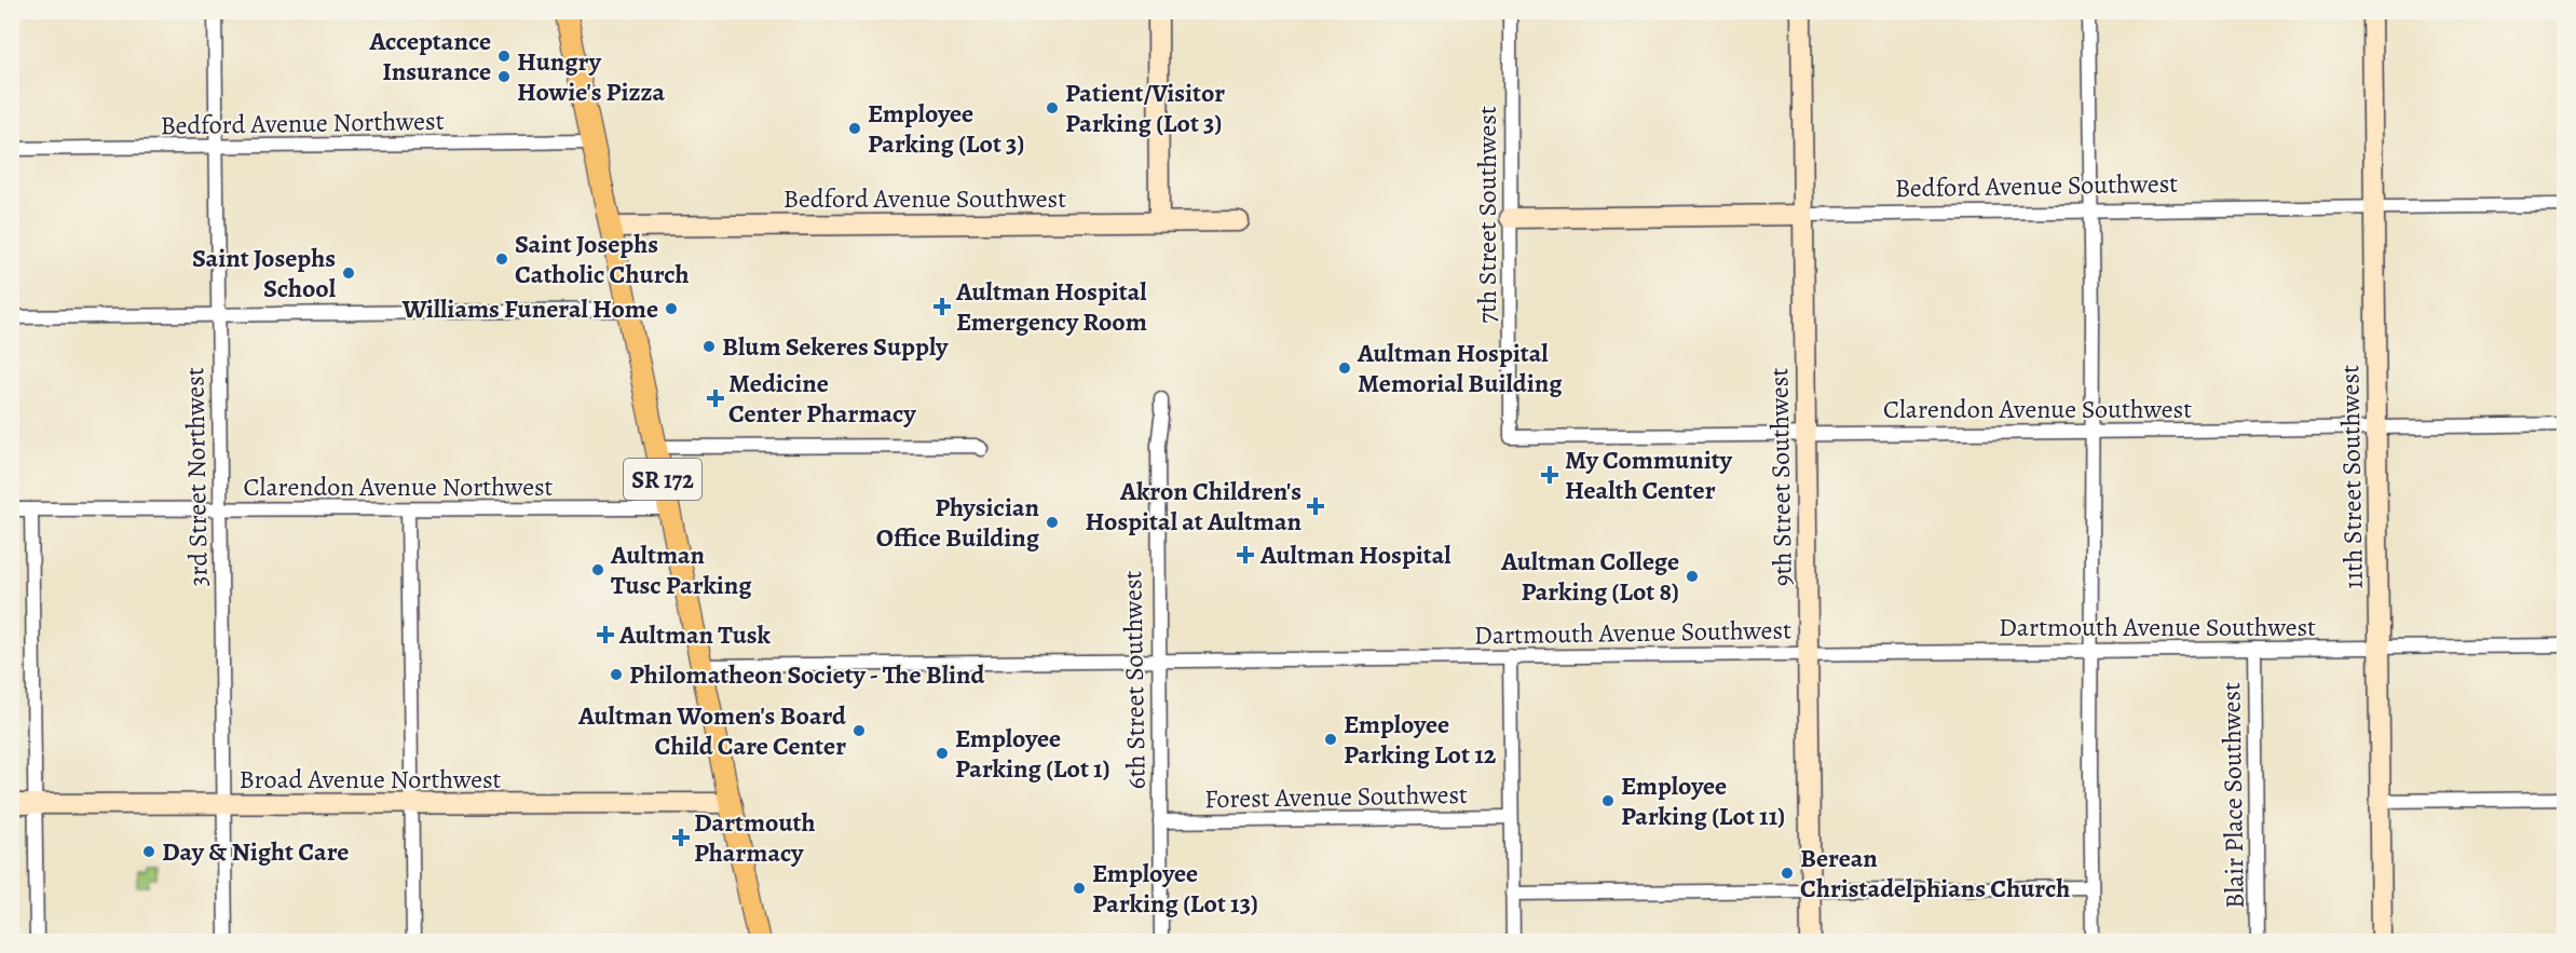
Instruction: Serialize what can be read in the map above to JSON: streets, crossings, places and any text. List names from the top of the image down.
{
  "streets": {
    "main road": ["SR 172"],
    "street": [
      "Bedford Avenue Northwest",
      "Bedford Avenue Southwest",
      "7th Street Southwest",
      "Clarendon Avenue Southwest",
      "3rd Street Northwest",
      "9th Street Southwest",
      "11th Street Southwest",
      "Clarendon Avenue Northwest",
      "Dartmouth Avenue Southwest",
      "6th Street Southwest",
      "Broad Avenue Northwest",
      "Blair Place Southwest",
      "Forest Avenue Southwest"
    ]
  },
  "crossings": [
    ["Bedford Avenue Northwest", "3rd Street Northwest"],
    ["Bedford Avenue Northwest", "SR 172"],
    ["Bedford Avenue Southwest", "7th Street Southwest"],
    ["Bedford Avenue Southwest", "9th Street Southwest"],
    ["Bedford Avenue Southwest", "11th Street Southwest"],
    ["Bedford Avenue Southwest", "SR 172"],
    ["7th Street Southwest", "Clarendon Avenue Southwest"],
    ["Clarendon Avenue Southwest", "9th Street Southwest"],
    ["Clarendon Avenue Southwest", "11th Street Southwest"],
    ["3rd Street Northwest", "Clarendon Avenue Northwest"],
    ["3rd Street Northwest", "Broad Avenue Northwest"],
    ["9th Street Southwest", "Dartmouth Avenue Southwest"],
    ["11th Street Southwest", "Dartmouth Avenue Southwest"],
    ["SR 172", "Clarendon Avenue Northwest"],
    ["SR 172", "Dartmouth Avenue Southwest"],
    ["SR 172", "Broad Avenue Northwest"],
    ["Dartmouth Avenue Southwest", "6th Street Southwest"],
    ["Dartmouth Avenue Southwest", "Blair Place Southwest"],
    ["6th Street Southwest", "Forest Avenue Southwest"]
  ],
  "places": {
    "other": [
      "Acceptance Insurance",
      "Hungry Howie's Pizza",
      "Patient/Visitor Parking (Lot 3)",
      "Employee Parking (Lot 3)",
      "Saint Josephs Catholic Church",
      "Saint Josephs School",
      "Williams Funeral Home",
      "Blum Sekeres Supply",
      "Aultman Hospital Memorial Building",
      "Physician Office Building",
      "Aultman Tusc Parking",
      "Aultman College Parking (Lot 8)",
      "Philomatheon Society - The Blind",
      "Aultman Women's Board Child Care Center",
      "Employee Parking Lot 12",
      "Employee Parking (Lot 1)",
      "Employee Parking (Lot 11)",
      "Day & Night Care",
      "Berean Christadelphians Church",
      "Employee Parking (Lot 13)"
    ],
    "health": [
      "Aultman Hospital Emergency Room",
      "Medicine Center Pharmacy",
      "My Community Health Center",
      "Akron Children's Hospital at Aultman",
      "Aultman Hospital",
      "Aultman Tusk",
      "Dartmouth Pharmacy"
    ]
  }
}
